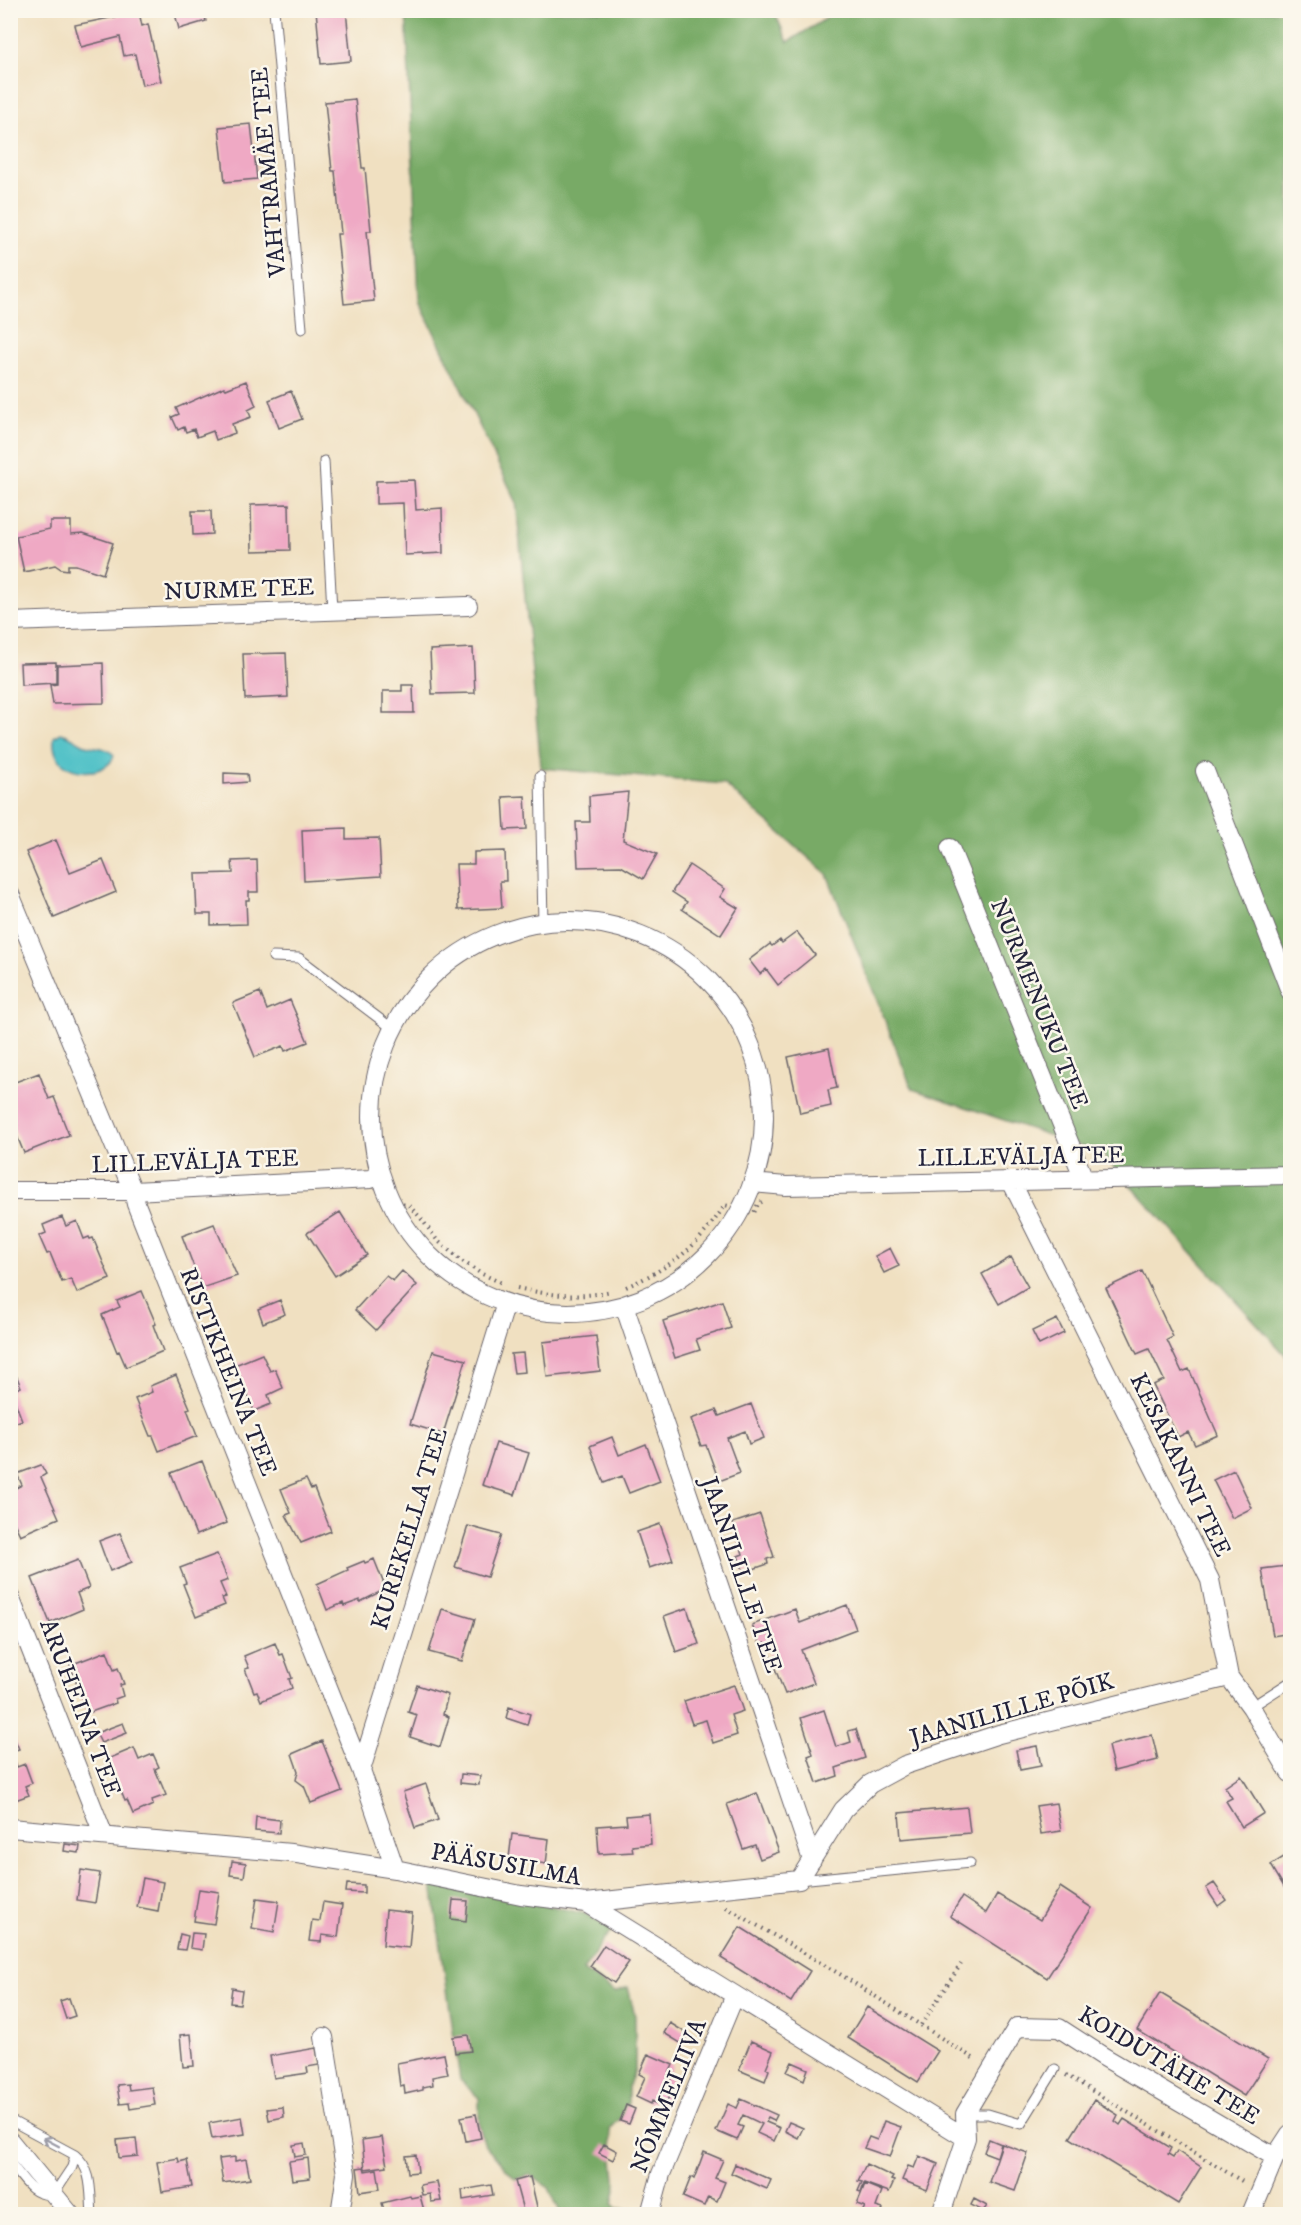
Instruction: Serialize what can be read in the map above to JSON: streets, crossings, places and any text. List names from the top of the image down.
{
  "streets": {
    "street": [
      "NURME TEE",
      "NURMENUKU TEE",
      "LILLEVÄLJA TEE",
      "RISTIKHEINA TEE",
      "KESAKANNI TEE",
      "KUREKELLA TEE",
      "JAANILILLE TEE",
      "ARUHEINA TEE",
      "JAANILILLE PÕIK",
      "PÄÄSUSILMA",
      "KOIDUTÄHE TEE",
      "NÕMMELIIVA"
    ],
    "lane": ["VAHTRAMÄE TEE"]
  },
  "crossings": [
    ["NURMENUKU TEE", "LILLEVÄLJA TEE"],
    ["LILLEVÄLJA TEE", "RISTIKHEINA TEE"],
    ["LILLEVÄLJA TEE", "KESAKANNI TEE"],
    ["RISTIKHEINA TEE", "KUREKELLA TEE"],
    ["RISTIKHEINA TEE", "PÄÄSUSILMA"],
    ["KESAKANNI TEE", "JAANILILLE PÕIK"],
    ["JAANILILLE TEE", "JAANILILLE PÕIK"],
    ["ARUHEINA TEE", "PÄÄSUSILMA"],
    ["PÄÄSUSILMA", "NÕMMELIIVA"]
  ]
}
